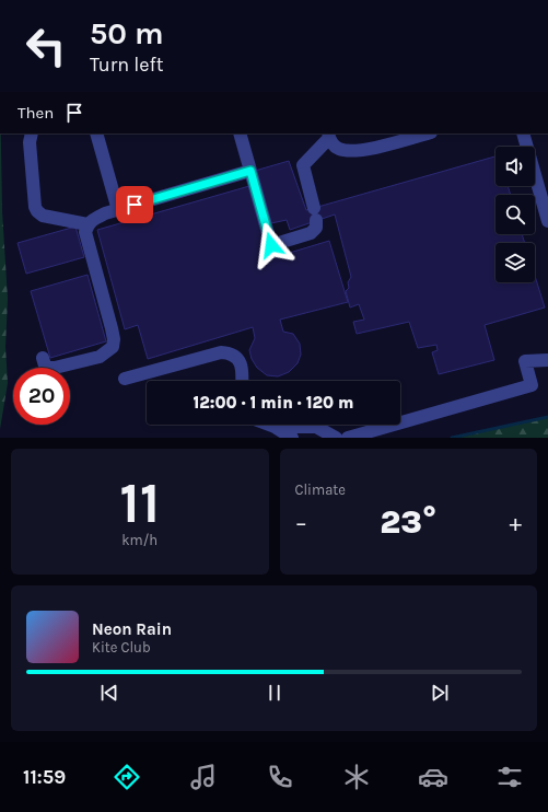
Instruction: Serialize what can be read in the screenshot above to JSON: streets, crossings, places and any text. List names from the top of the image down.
{
  "page": {
    "turn": ["50 m", "Turn left"],
    "then": "Then",
    "limit": "20",
    "trip": "12:00 · 1 min · 120 m",
    "tile": [
      ["11", "km/h"],
      "Climate"
    ],
    "heat": ["−", "23°", "+"],
    "song": ["Neon Rain", "Kite Club"],
    "tabs": "11:59"
  }
}
